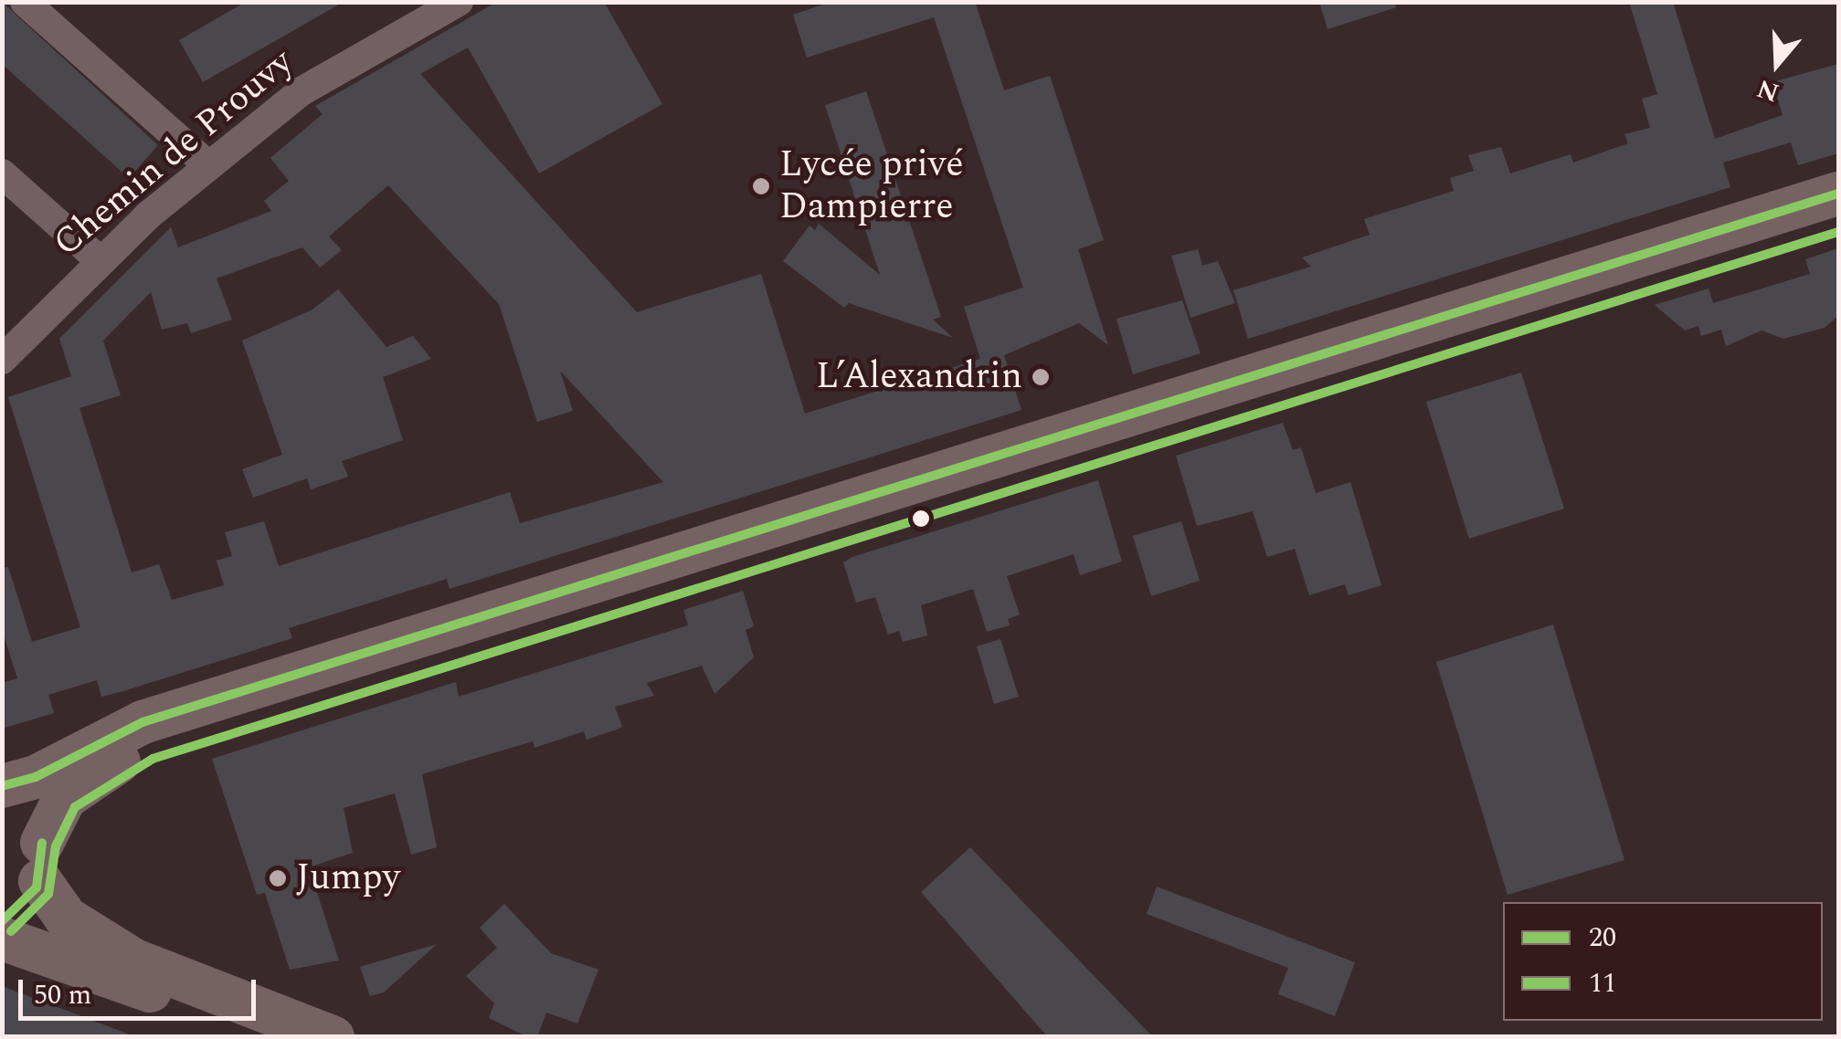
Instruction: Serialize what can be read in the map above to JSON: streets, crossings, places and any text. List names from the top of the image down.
{
  "streets": {
    "street": ["Chemin de Prouvy"]
  },
  "places": ["Lycée privé Dampierre", "L’Alexandrin", "Jumpy"],
  "lines": ["transit line 20", "transit line 11"],
  "legend": ["20", "11"],
  "scale_bar": "50 m",
  "north": "bottom"
}
